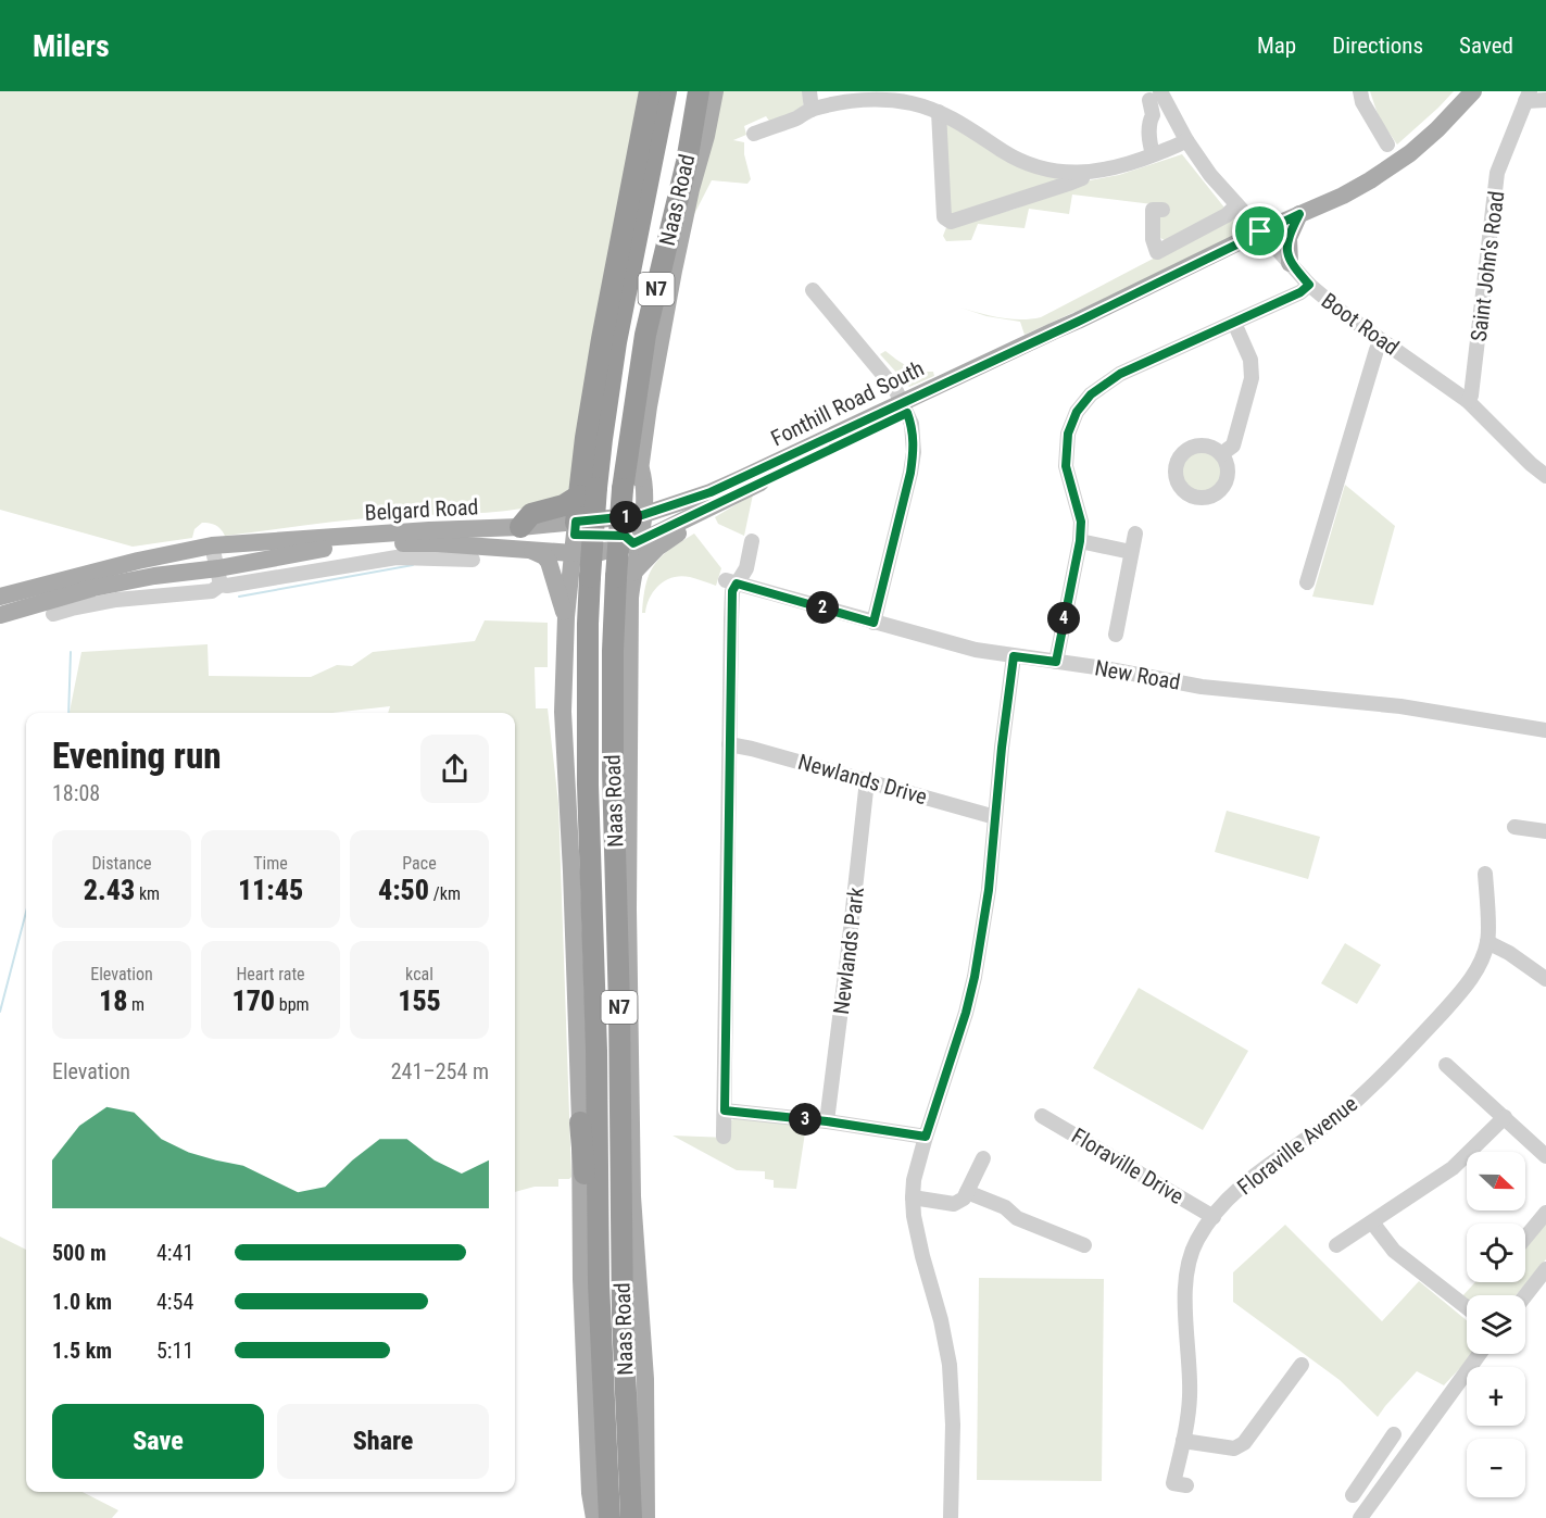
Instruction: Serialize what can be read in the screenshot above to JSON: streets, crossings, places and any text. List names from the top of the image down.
{
  "streets": {
    "highway": ["Naas Road", "N7"],
    "main road": ["Fonthill Road South", "Belgard Road"],
    "street": [
      "Saint John's Road",
      "Boot Road",
      "New Road",
      "Newlands Drive",
      "Newlands Park",
      "Floraville Avenue",
      "Floraville Drive"
    ]
  },
  "crossings": [
    ["Naas Road", "N7"],
    ["Naas Road", "Fonthill Road South"],
    ["Naas Road", "Belgard Road"],
    ["Saint John's Road", "Boot Road"],
    ["Boot Road", "Fonthill Road South"],
    ["Fonthill Road South", "Belgard Road"],
    ["Newlands Drive", "Newlands Park"],
    ["Floraville Avenue", "Floraville Drive"]
  ],
  "north": "right",
  "page": {
    "header": "Milers",
    "nav": ["Map", "Directions", "Saved"],
    "pins": [
      "1",
      "2",
      "4",
      "3"
    ],
    "heading": ["Evening run", "18:08"],
    "stats": [
      ["Distance", "2.43 km"],
      ["Time", "11:45"],
      ["Pace", "4:50 /km"],
      ["Elevation", "18 m"],
      ["Heart rate", "170 bpm"],
      ["kcal", "155"]
    ],
    "chart": ["Elevation", "241–254 m"],
    "map_buttons": ["+", "−"],
    "list": [
      {
        "name": "500 m",
        "note": "4:41"
      },
      {
        "name": "1.0 km",
        "note": "4:54"
      },
      {
        "name": "1.5 km",
        "note": "5:11"
      }
    ],
    "buttons": ["Save", "Share"]
  }
}
